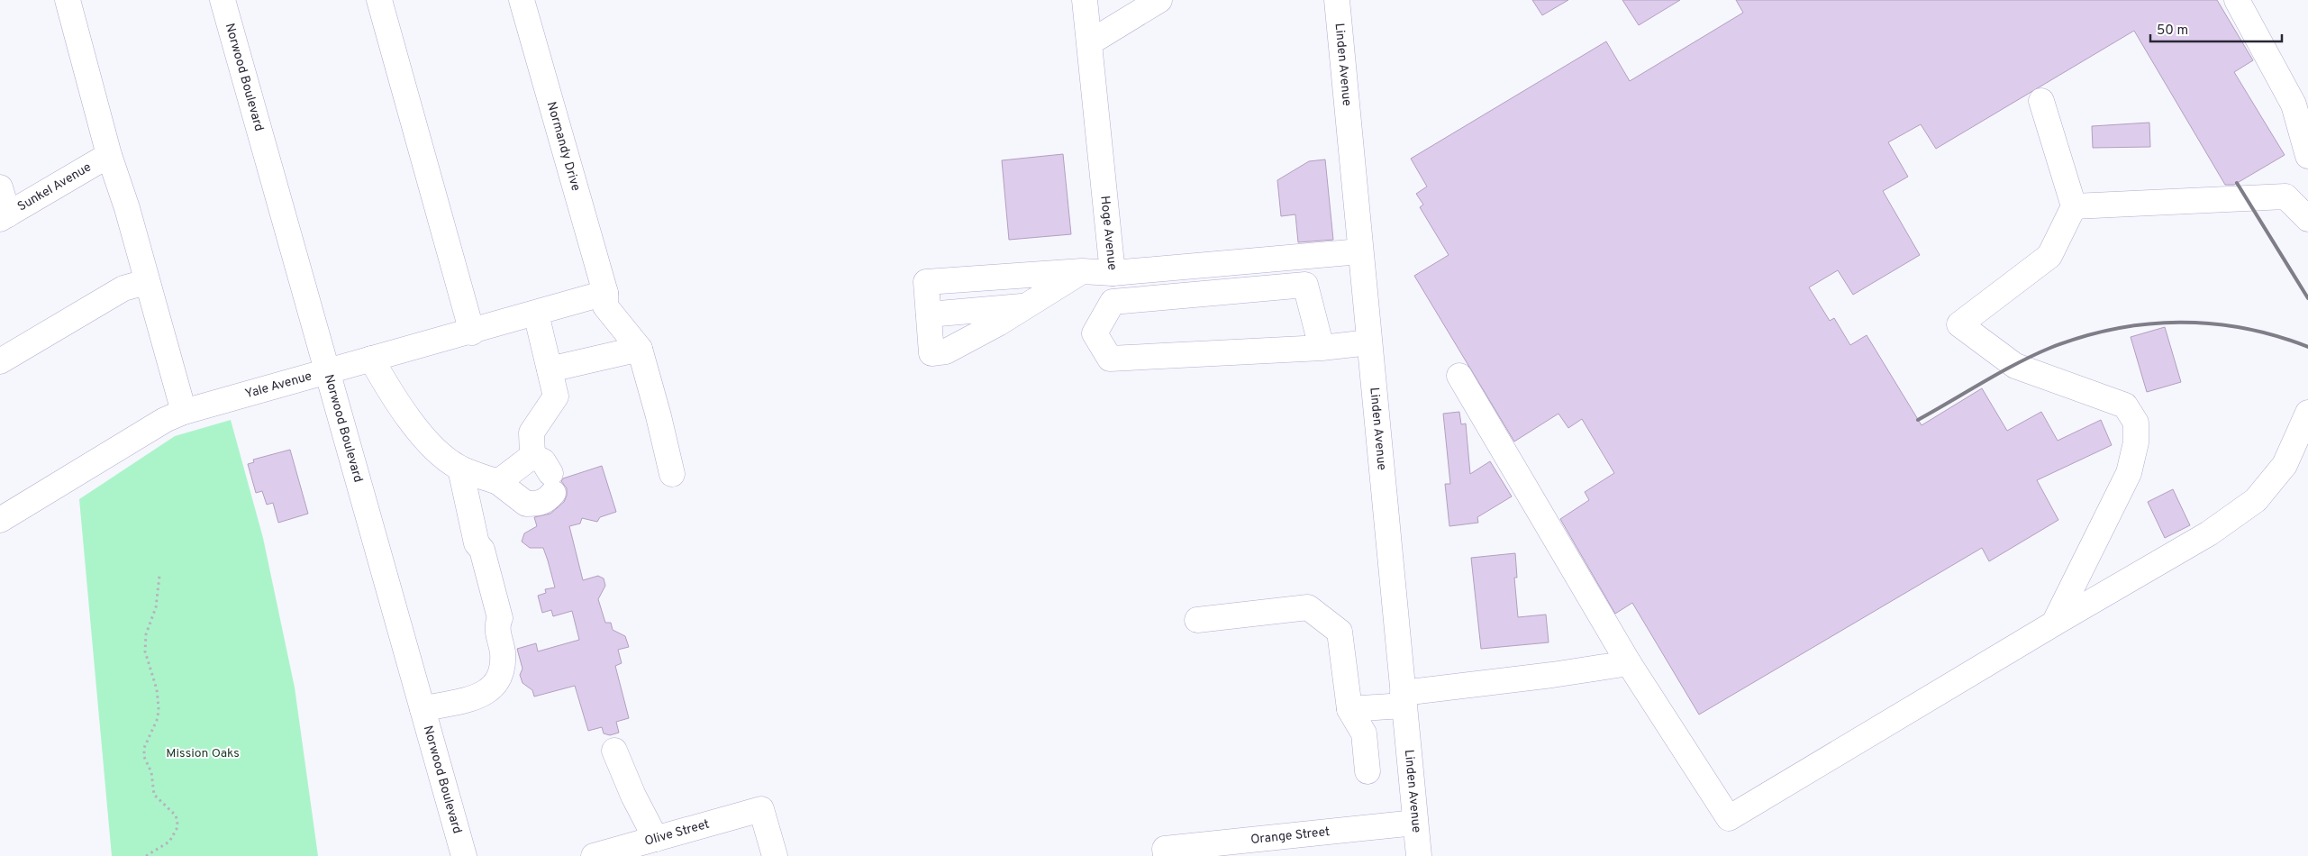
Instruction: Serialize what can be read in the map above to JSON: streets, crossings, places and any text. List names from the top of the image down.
{
  "streets": {
    "street": [
      "Linden Avenue",
      "Norwood Boulevard",
      "Normandy Drive",
      "Sunkel Avenue",
      "Hoge Avenue",
      "Yale Avenue",
      "Olive Street",
      "Orange Street"
    ]
  },
  "crossings": [
    ["Linden Avenue", "Hoge Avenue"],
    ["Linden Avenue", "Orange Street"],
    ["Norwood Boulevard", "Yale Avenue"],
    ["Normandy Drive", "Yale Avenue"]
  ],
  "parks": ["Mission Oaks"],
  "scale_bar": "50 m"
}
